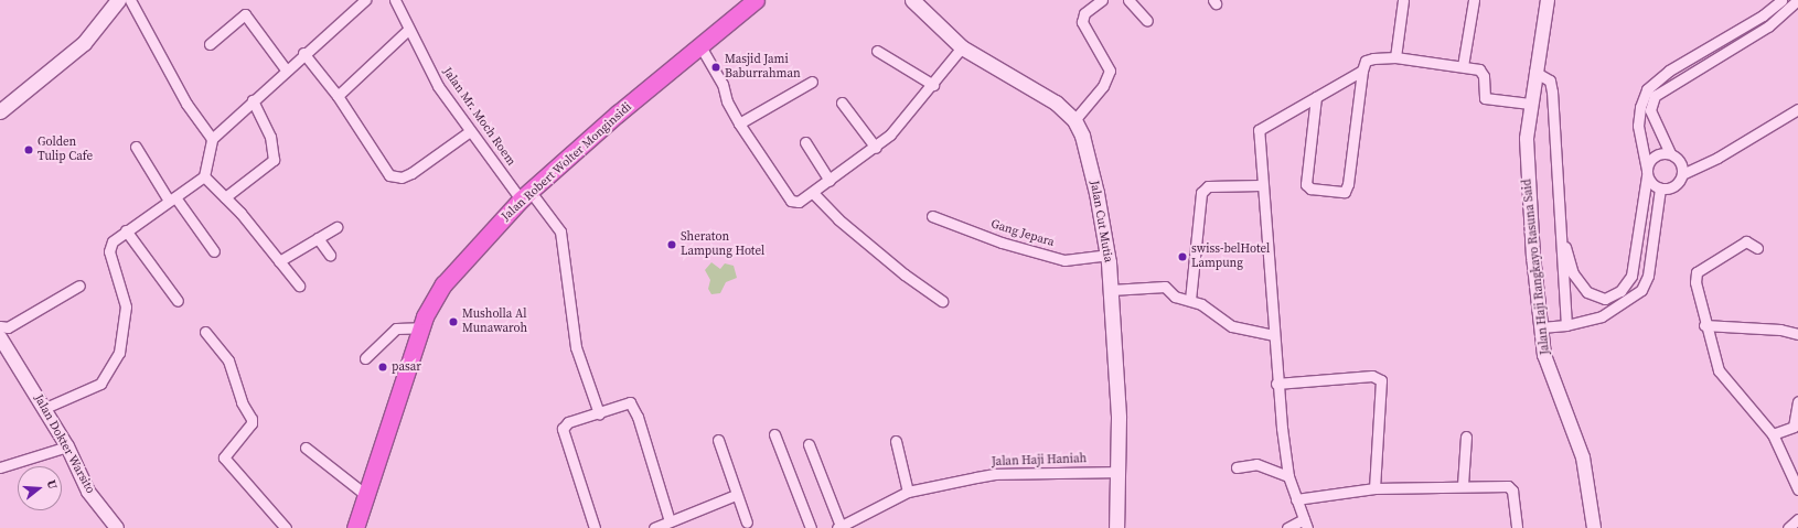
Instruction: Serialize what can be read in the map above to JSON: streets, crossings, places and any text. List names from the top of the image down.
{
  "streets": {
    "highway": ["Jalan Robert Wolter Monginsidi"],
    "main road": ["Jalan Cut Mutia"],
    "street": [
      "Jalan Mr. Moch Roem",
      "Gang Jepara",
      "Jalan Haji Rangkayo Rasuna Said",
      "Jalan Dokter Warsito",
      "Jalan Haji Haniah"
    ]
  },
  "crossings": [
    ["Jalan Mr. Moch Roem", "Jalan Robert Wolter Monginsidi"],
    ["Jalan Cut Mutia", "Gang Jepara"],
    ["Jalan Cut Mutia", "Jalan Haji Haniah"]
  ],
  "places": [
    "Masjid Jami Baburrahman",
    "Golden Tulip Cafe",
    "Sheraton Lampung Hotel",
    "swiss-belHotel Lampung",
    "Musholla Al Munawaroh",
    "pasar"
  ],
  "north": "right"
}
